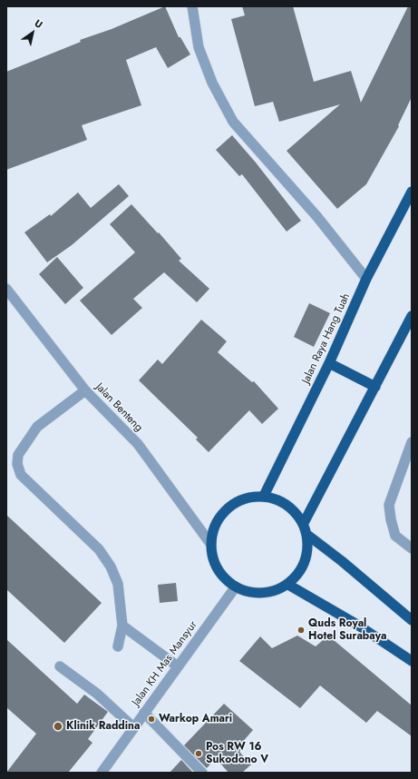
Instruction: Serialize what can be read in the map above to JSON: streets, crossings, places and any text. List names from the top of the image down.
{
  "streets": {
    "highway": ["Jalan Raya Hang Tuah"],
    "street": ["Jalan Benteng", "Jalan KH Mas Mansyur"]
  },
  "crossings": [
    ["Jalan Raya Hang Tuah", "Jalan Benteng"],
    ["Jalan Raya Hang Tuah", "Jalan KH Mas Mansyur"],
    ["Jalan Benteng", "Jalan KH Mas Mansyur"]
  ],
  "places": [
    "Quds Royal Hotel Surabaya",
    "Warkop Amari",
    "Klinik Raddina",
    "Pos RW 16 Sukodono V"
  ],
  "north": "top right"
}
